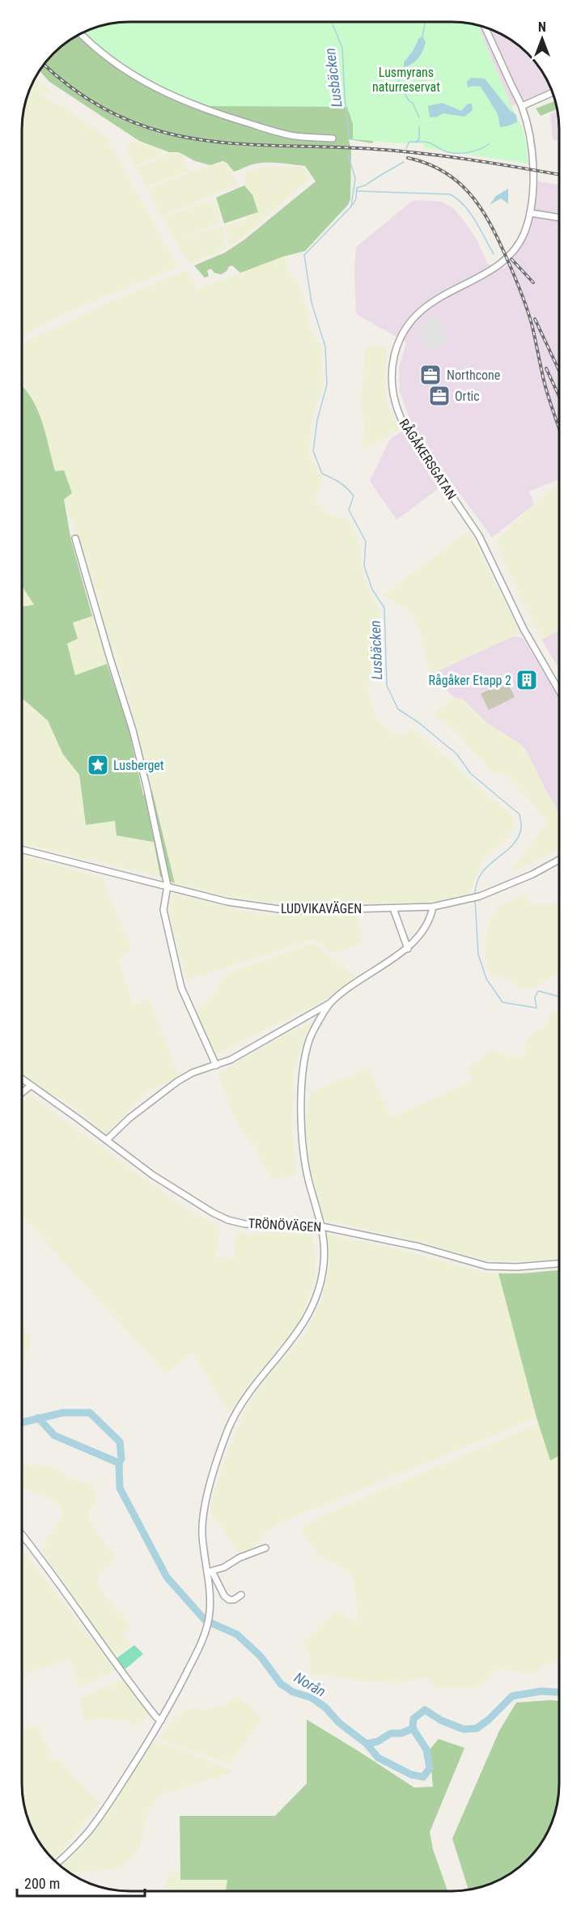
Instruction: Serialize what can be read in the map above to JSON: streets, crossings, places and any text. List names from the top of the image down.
{
  "streets": {
    "street": ["RÅGÅKERSGATAN", "LUDVIKAVÄGEN", "TRÖNÖVÄGEN"]
  },
  "water": ["Lusbäcken", "Norån"],
  "parks": ["Lusmyrans naturreservat"],
  "places": {
    "office": ["Northcone", "Ortic"],
    "building": ["Rågåker Etapp 2"],
    "place": ["Lusberget"]
  },
  "scale_bar": "200 m",
  "north": "top"
}
